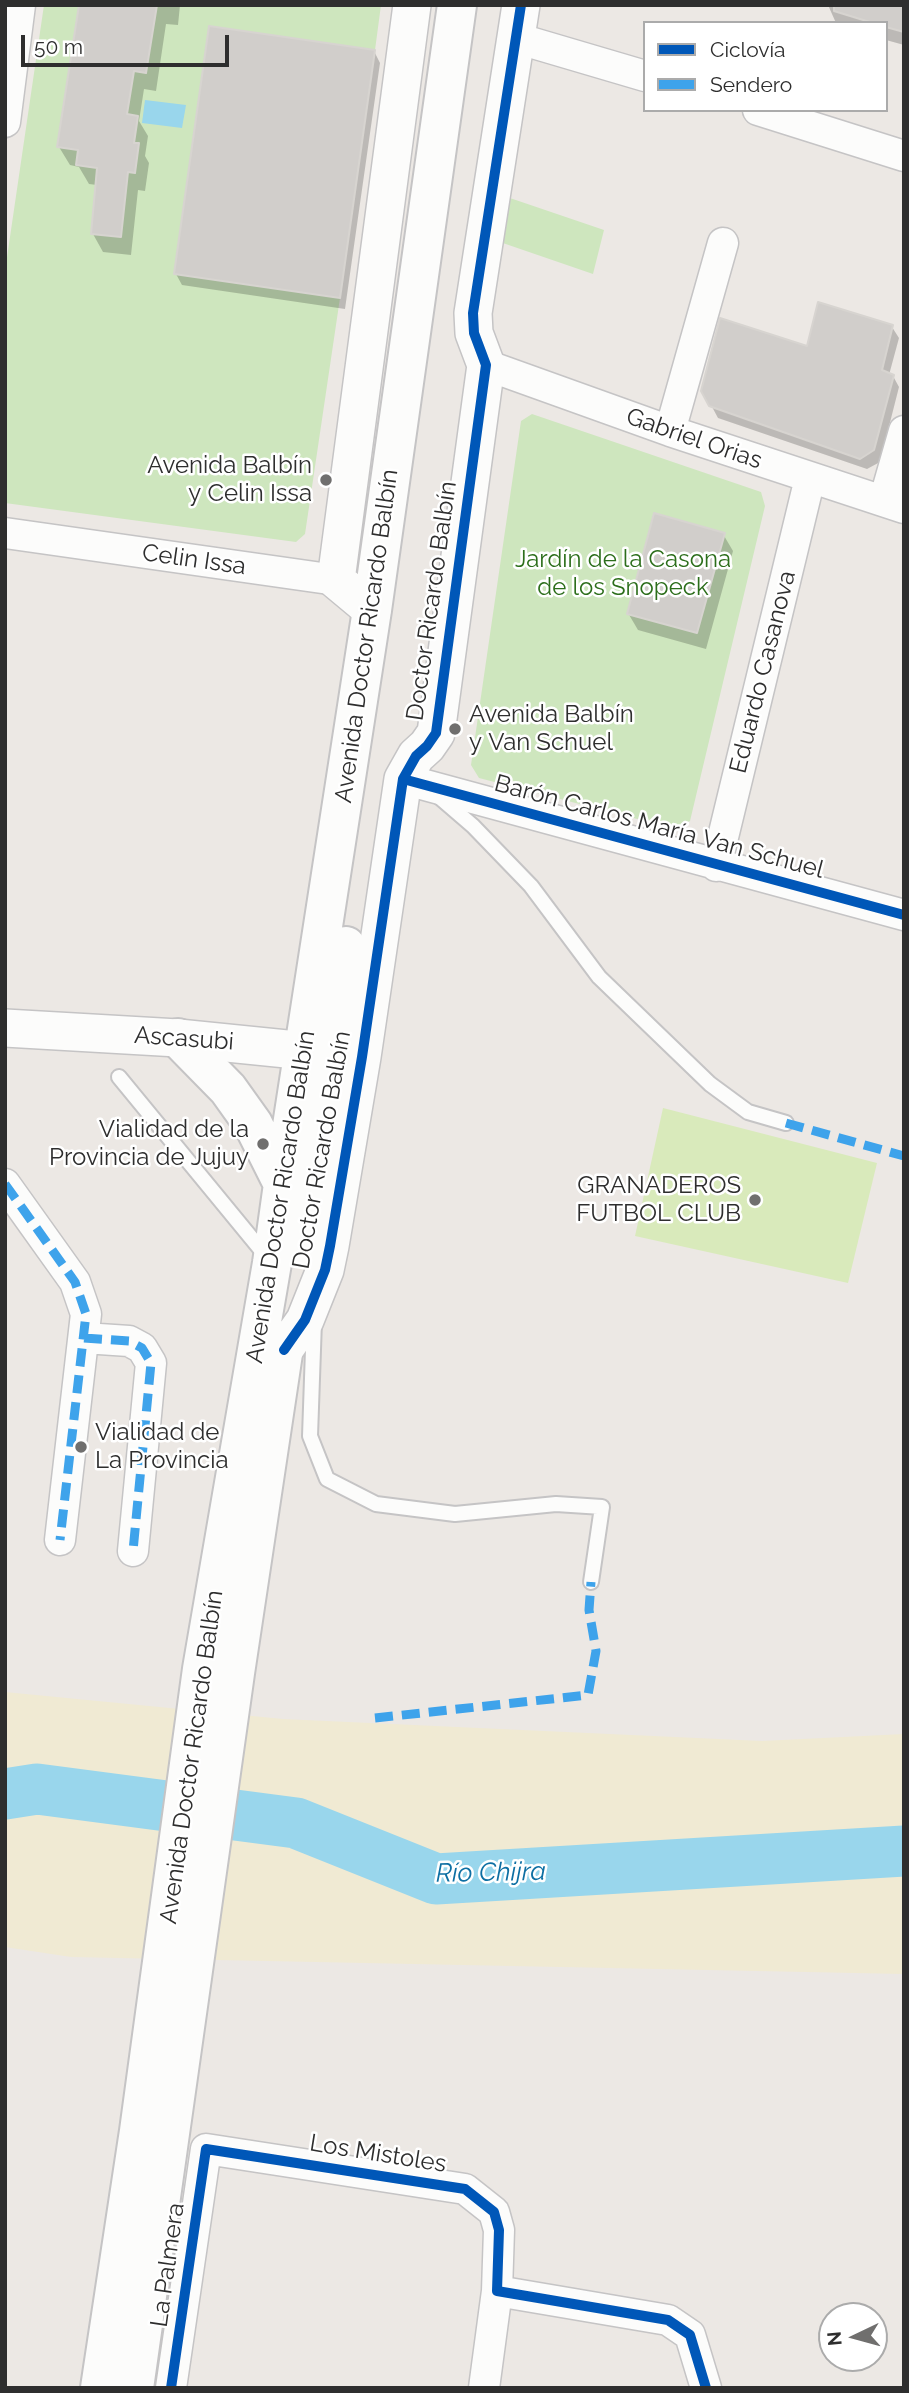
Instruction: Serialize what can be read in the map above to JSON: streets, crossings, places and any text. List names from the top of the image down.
{
  "streets": {
    "main road": ["Avenida Doctor Ricardo Balbín"],
    "street": [
      "Gabriel Orias",
      "Celin Issa",
      "Doctor Ricardo Balbín",
      "Eduardo Casanova",
      "Barón Carlos María Van Schuel",
      "Ascasubi",
      "Los Mistoles",
      "La Palmera"
    ]
  },
  "crossings": [
    ["Gabriel Orias", "Doctor Ricardo Balbín"],
    ["Gabriel Orias", "Eduardo Casanova"],
    ["Doctor Ricardo Balbín", "Avenida Doctor Ricardo Balbín"],
    ["Doctor Ricardo Balbín", "Barón Carlos María Van Schuel"],
    ["Doctor Ricardo Balbín", "Ascasubi"],
    ["Avenida Doctor Ricardo Balbín", "Ascasubi"],
    ["Eduardo Casanova", "Barón Carlos María Van Schuel"],
    ["Los Mistoles", "La Palmera"]
  ],
  "water": ["Río Chijra"],
  "parks": ["Jardín de la Casona de los Snopeck"],
  "places": [
    "Avenida Balbín y Celin Issa",
    "Avenida Balbín y Van Schuel",
    "Vialidad de la Provincia de Jujuy",
    "GRANADEROS FUTBOL CLUB",
    "Vialidad de La Provincia"
  ],
  "legend": ["Ciclovía", "Sendero"],
  "scale_bar": "50 m",
  "north": "left"
}
